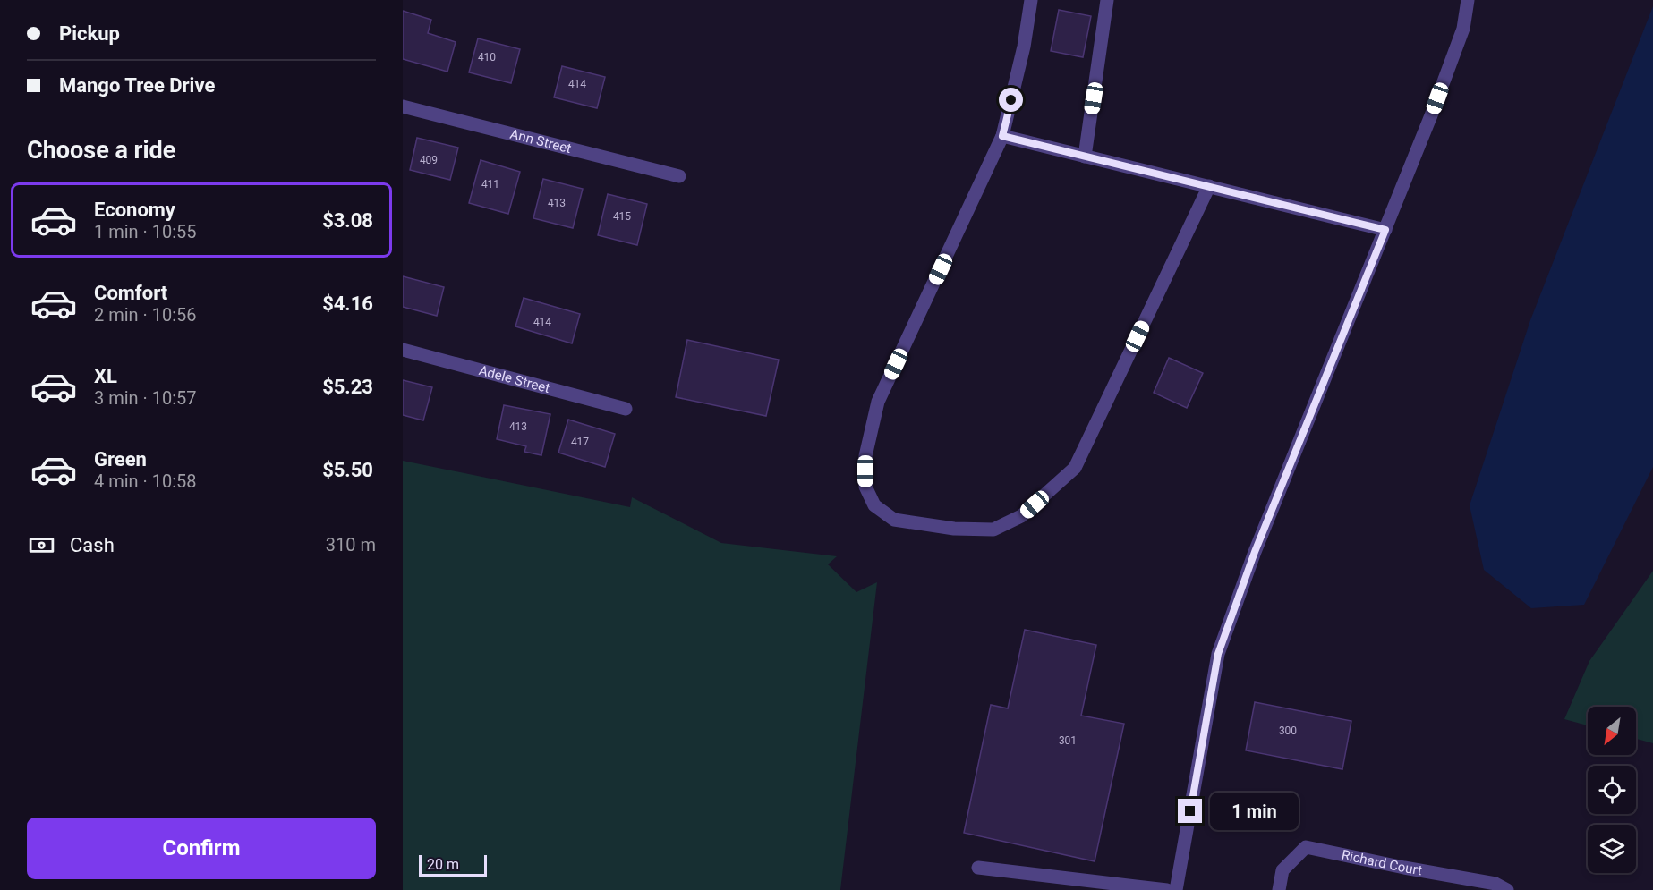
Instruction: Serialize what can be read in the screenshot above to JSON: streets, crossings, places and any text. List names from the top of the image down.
{
  "streets": {
    "street": ["Ann Street", "Adele Street", "Richard Court"]
  },
  "house_numbers": [
    "410",
    "414",
    "409",
    "411",
    "413",
    "415",
    "414",
    "413",
    "417",
    "300",
    "301"
  ],
  "scale_bar": "20 m",
  "north": "bottom left",
  "page": {
    "banner": ["Pickup", "Mango Tree Drive"],
    "heading": "Choose a ride",
    "list": [
      {
        "name": "Economy",
        "note": "1 min · 10:55",
        "value": "$3.08"
      },
      {
        "name": "Comfort",
        "note": "2 min · 10:56",
        "value": "$4.16"
      },
      {
        "name": "XL",
        "note": "3 min · 10:57",
        "value": "$5.23"
      },
      {
        "name": "Green",
        "note": "4 min · 10:58",
        "value": "$5.50"
      }
    ],
    "pay": ["Cash", "310 m"],
    "bubble": "1 min",
    "buttons": "Confirm",
    "scale": "20 m"
  }
}
